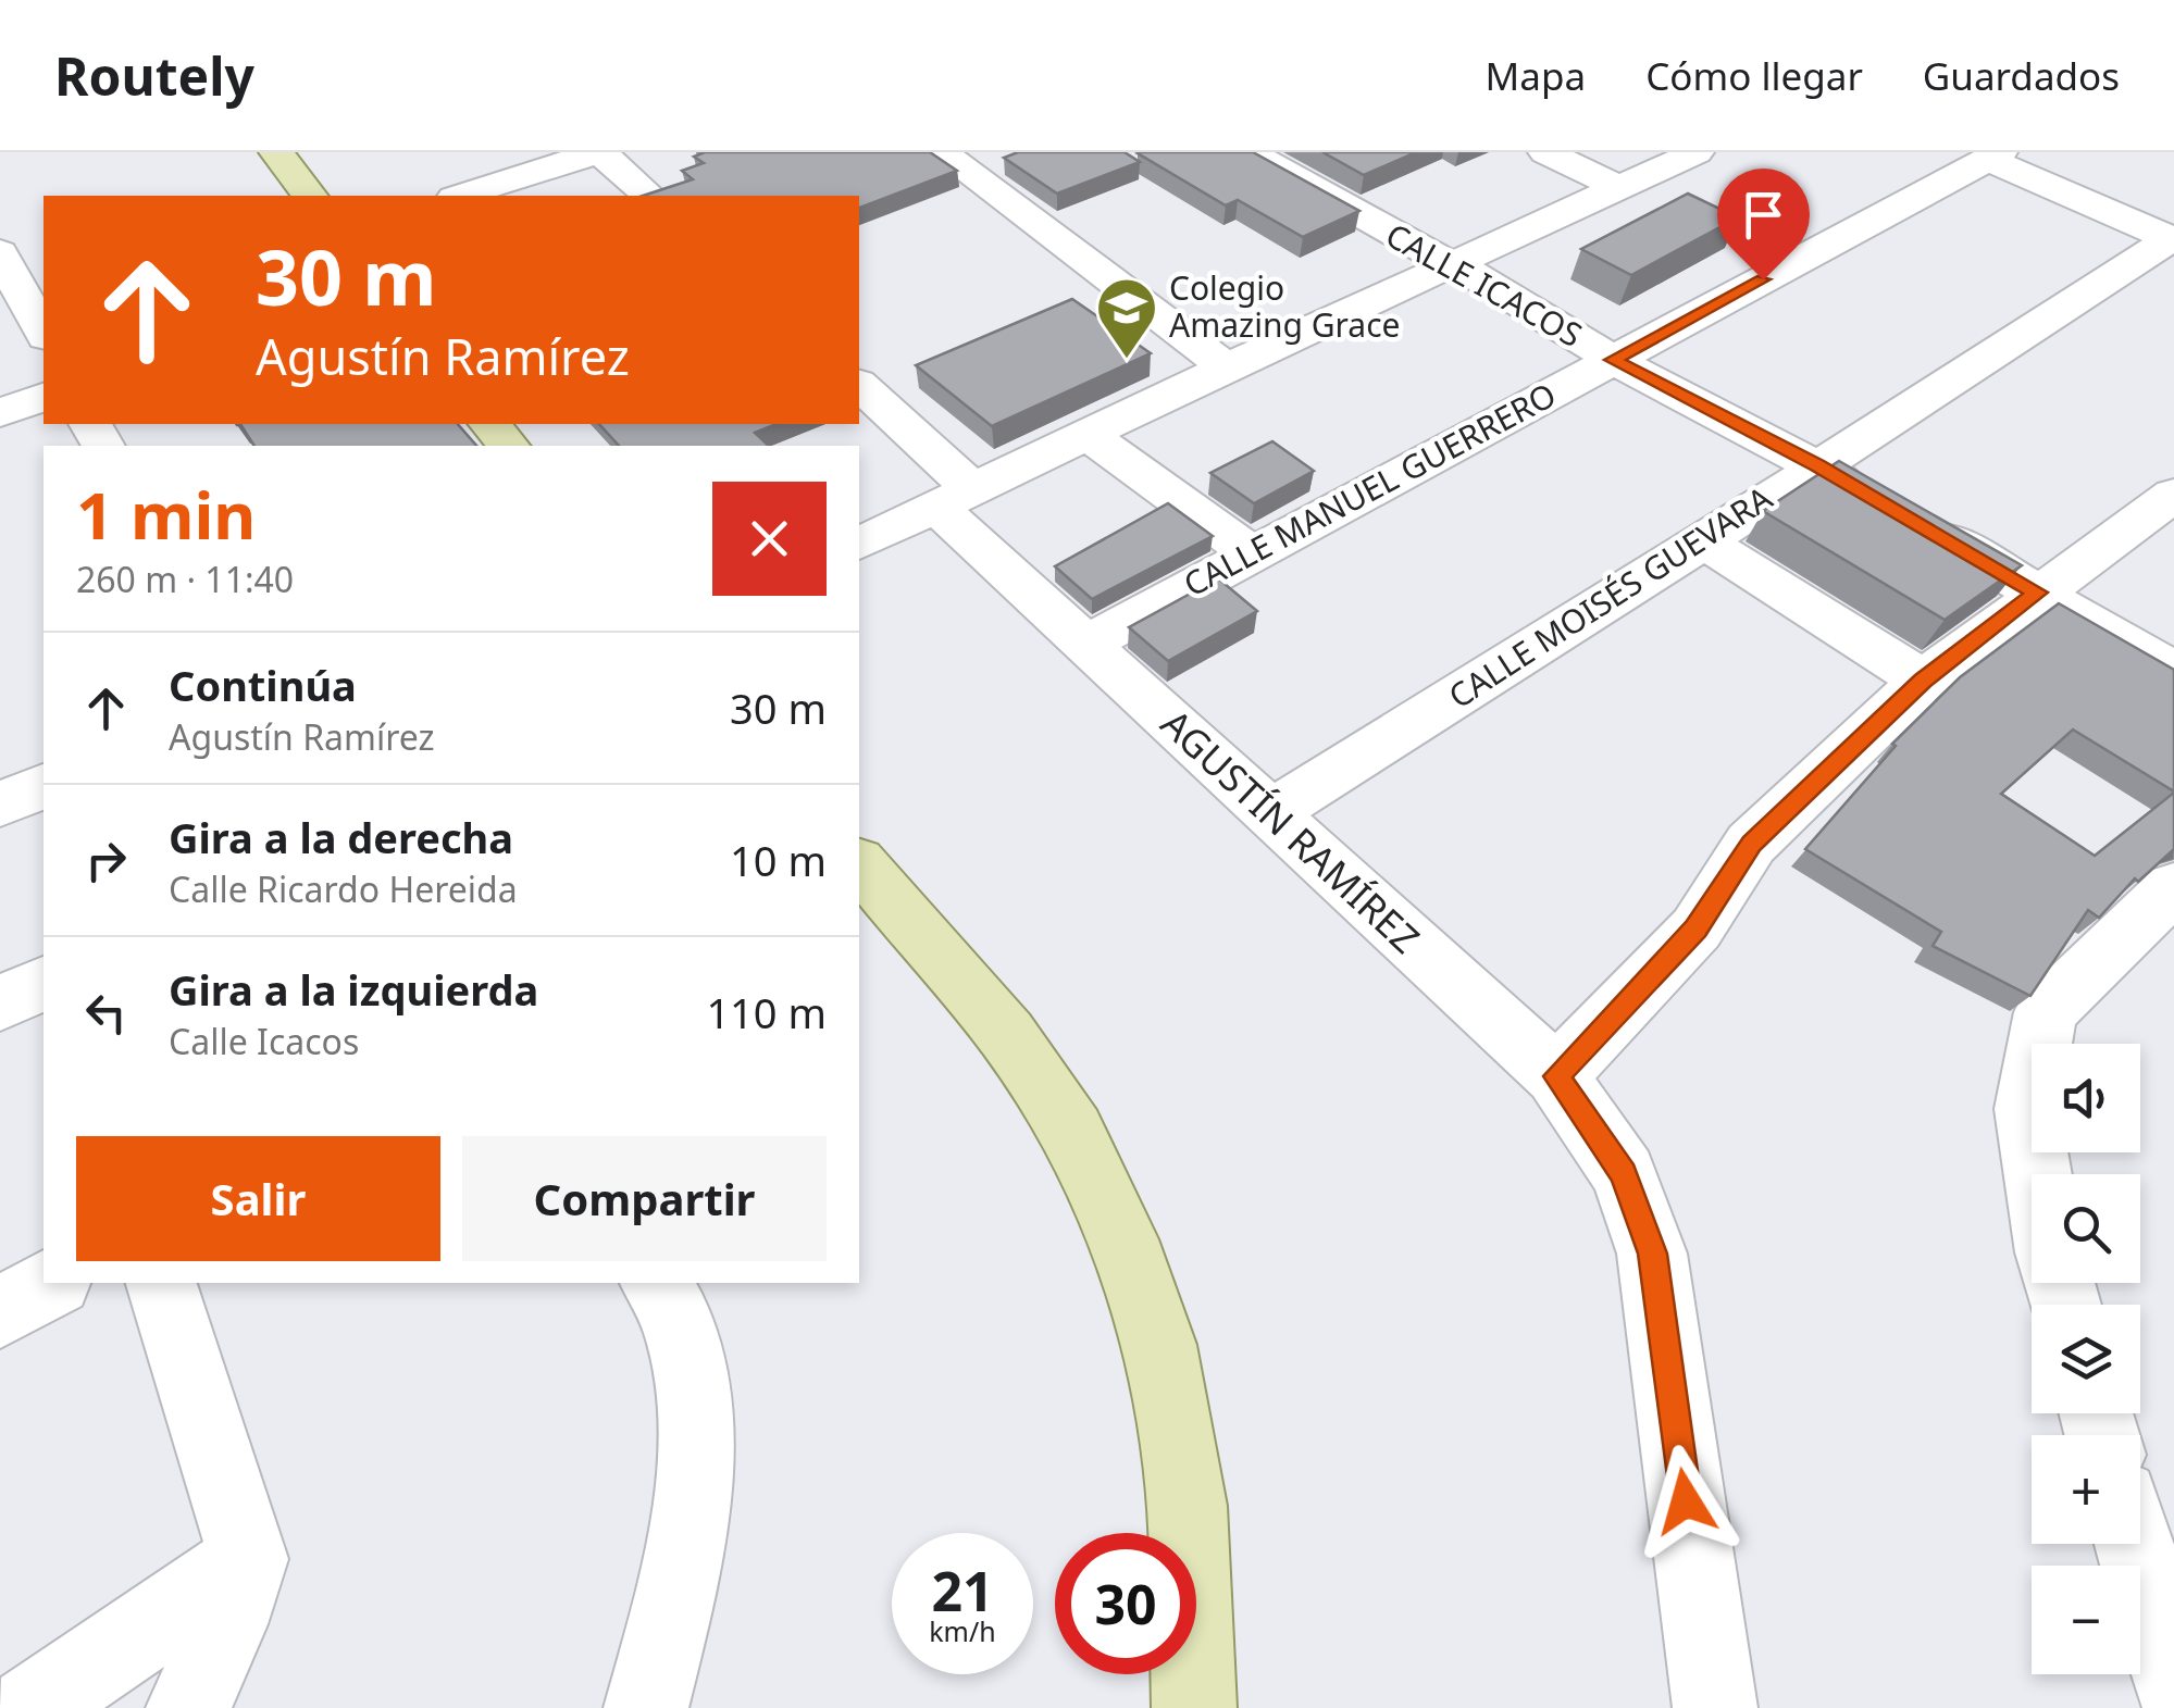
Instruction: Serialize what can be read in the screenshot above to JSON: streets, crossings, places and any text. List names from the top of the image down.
{
  "streets": {
    "street": [
      "CALLE ICACOS",
      "CALLE MANUEL GUERRERO",
      "CALLE MOISÉS GUEVARA",
      "AGUSTÍN RAMÍREZ"
    ]
  },
  "crossings": [
    ["CALLE ICACOS", "CALLE MANUEL GUERRERO"],
    ["CALLE ICACOS", "CALLE MOISÉS GUEVARA"],
    ["CALLE MANUEL GUERRERO", "AGUSTÍN RAMÍREZ"],
    ["CALLE MOISÉS GUEVARA", "AGUSTÍN RAMÍREZ"]
  ],
  "places": {
    "school or university": ["Colegio Amazing Grace"]
  },
  "page": {
    "header": "Routely",
    "nav": ["Mapa", "Cómo llegar", "Guardados"],
    "turn": ["30 m", "Agustín Ramírez"],
    "heading": ["1 min", "260 m · 11:40"],
    "list": [
      {
        "name": "Continúa",
        "note": "Agustín Ramírez",
        "value": "30 m"
      },
      {
        "name": "Gira a la derecha",
        "note": "Calle Ricardo Hereida",
        "value": "10 m"
      },
      {
        "name": "Gira a la izquierda",
        "note": "Calle Icacos",
        "value": "110 m"
      }
    ],
    "map_buttons": ["+", "−"],
    "buttons": ["Salir", "Compartir"],
    "speed": "21 km/h",
    "limit": "30"
  }
}
